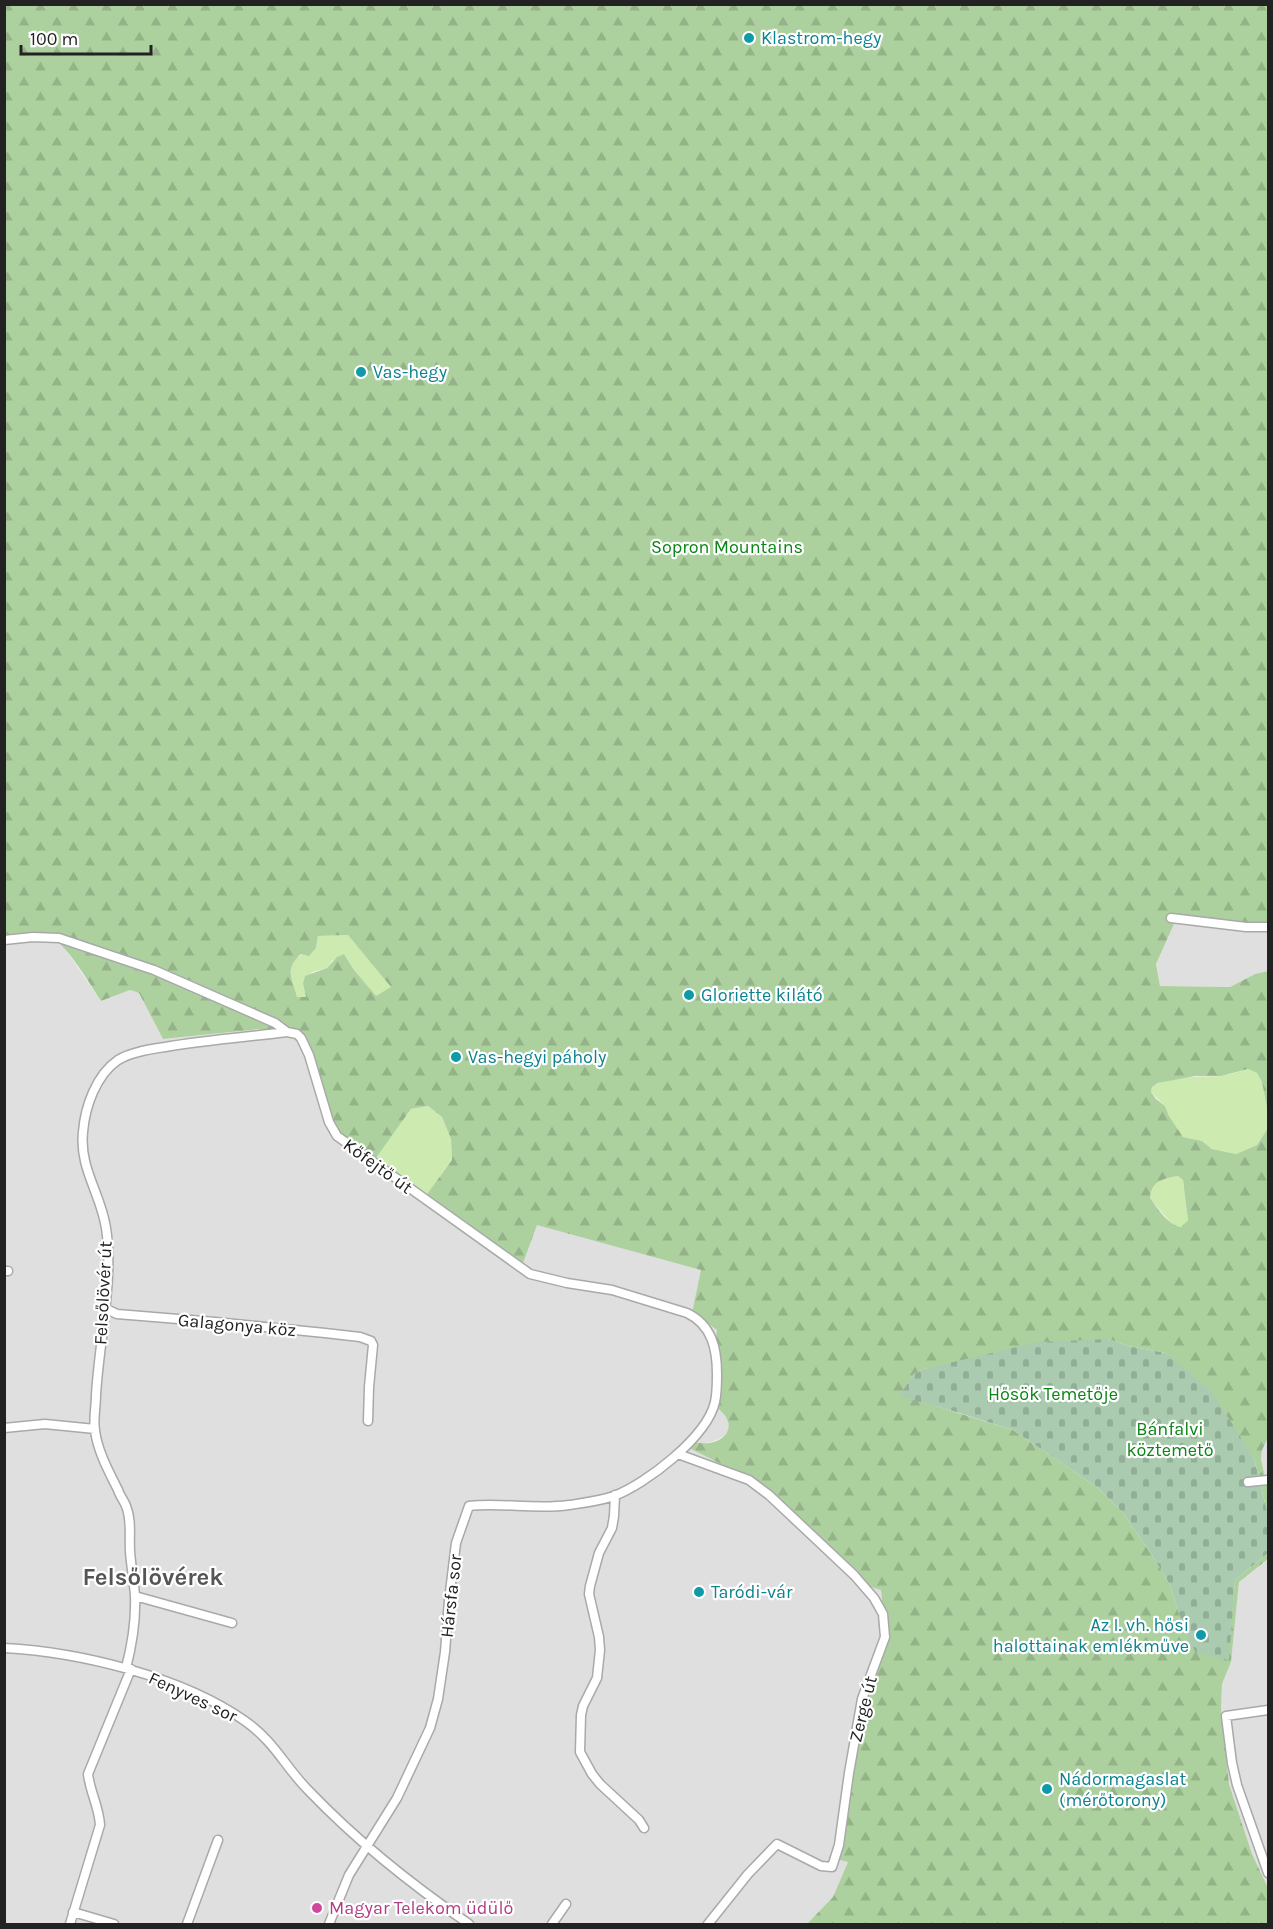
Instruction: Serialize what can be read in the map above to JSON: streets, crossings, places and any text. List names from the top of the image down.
{
  "streets": {
    "street": [
      "Kőfejtő út",
      "Felsőlövér út",
      "Galagonya köz",
      "Hársfa sor",
      "Fenyves sor",
      "Zerge út"
    ]
  },
  "crossings": [
    ["Kőfejtő út", "Felsőlövér út"],
    ["Kőfejtő út", "Hársfa sor"],
    ["Felsőlövér út", "Galagonya köz"],
    ["Felsőlövér út", "Fenyves sor"],
    ["Hársfa sor", "Fenyves sor"],
    ["Hársfa sor", "Zerge út"]
  ],
  "districts": ["Felsőlövérek"],
  "parks": ["Sopron Mountains", "Hősök Temetője", "Bánfalvi köztemető"],
  "places": [
    "Klastrom-hegy",
    "Vas-hegy",
    "Gloriette kilátó",
    "Vas-hegyi páholy",
    "Taródi-vár",
    "Az I. vh. hősi halottainak emlékműve",
    "Nádormagaslat (mérőtorony)",
    "Magyar Telekom üdülő"
  ],
  "scale_bar": "100 m"
}
